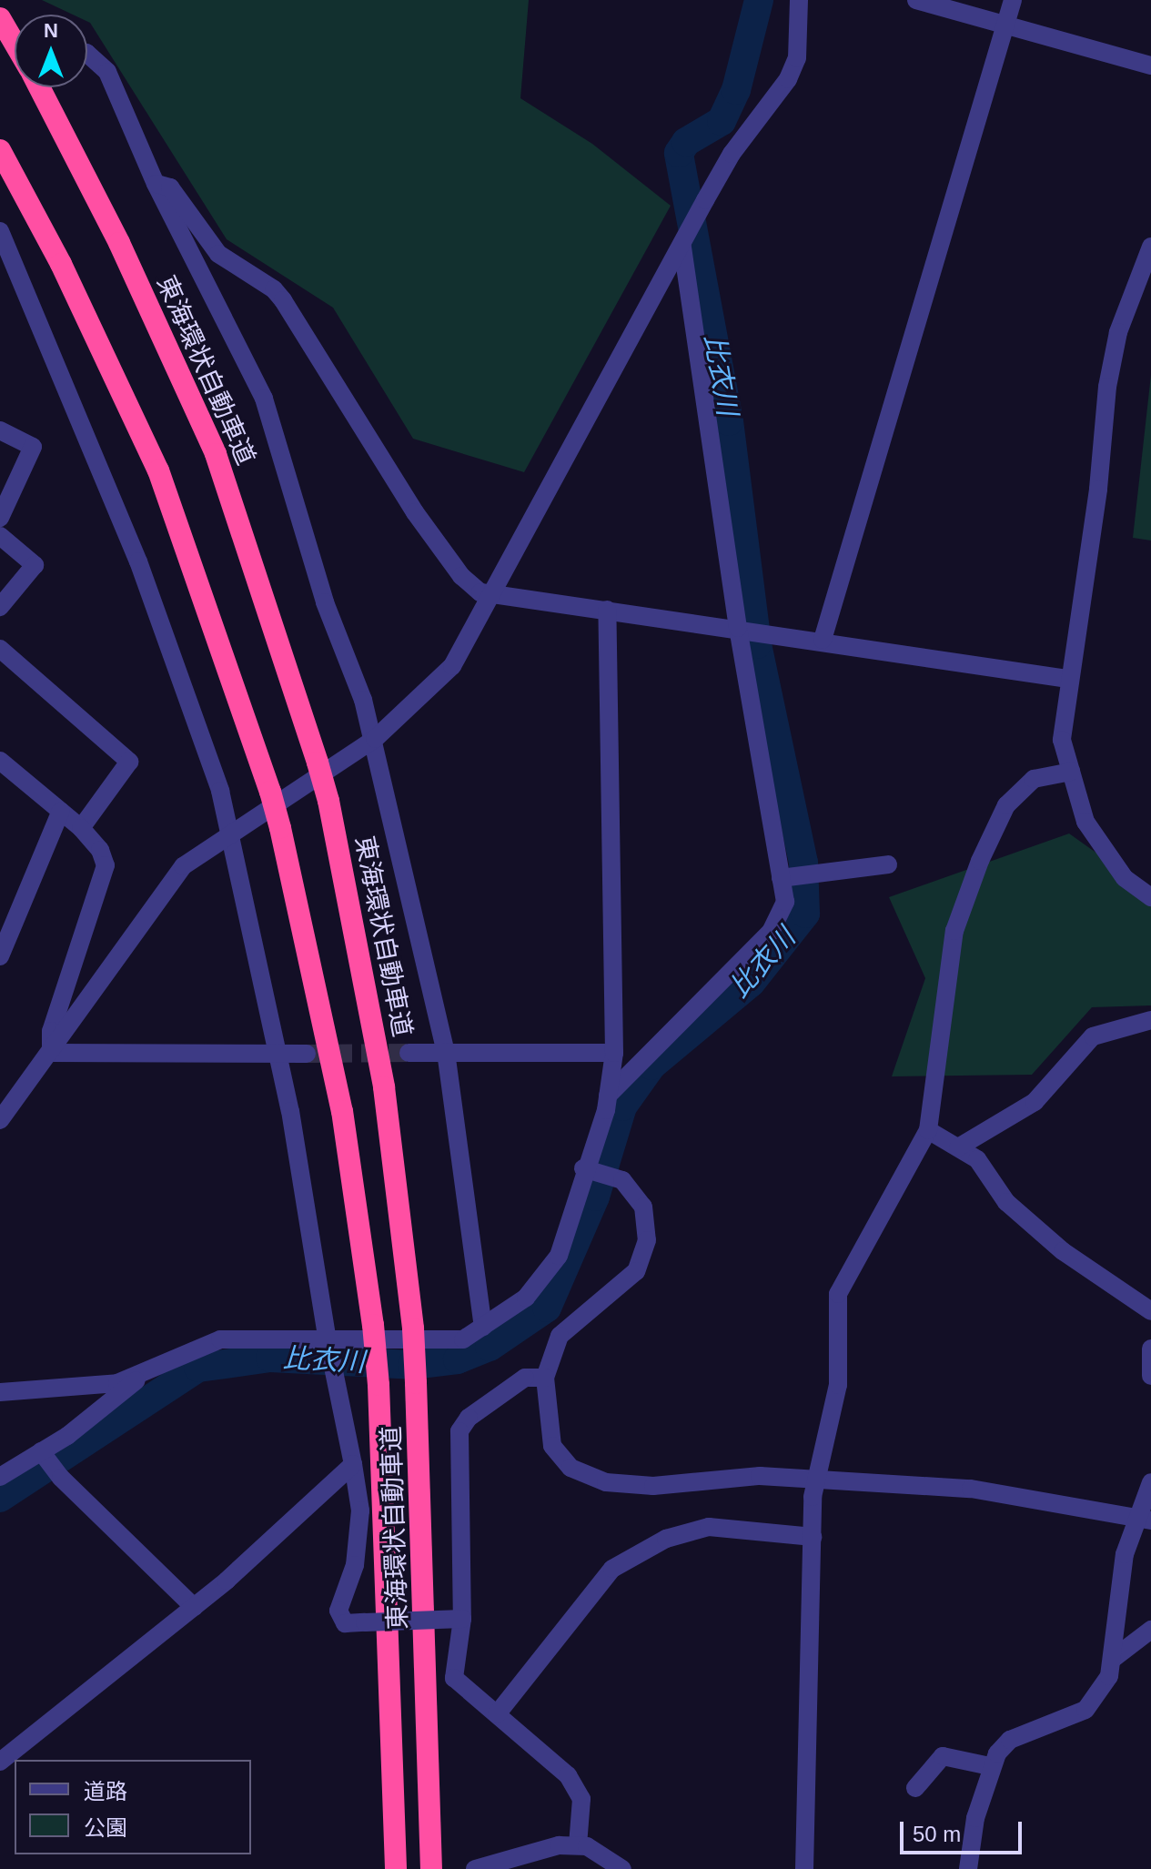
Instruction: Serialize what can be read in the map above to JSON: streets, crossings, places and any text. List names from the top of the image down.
{
  "streets": {
    "highway": ["東海環状自動車道"]
  },
  "water": ["比衣川"],
  "legend": ["道路", "公園"],
  "scale_bar": "50 m",
  "north": "top"
}
